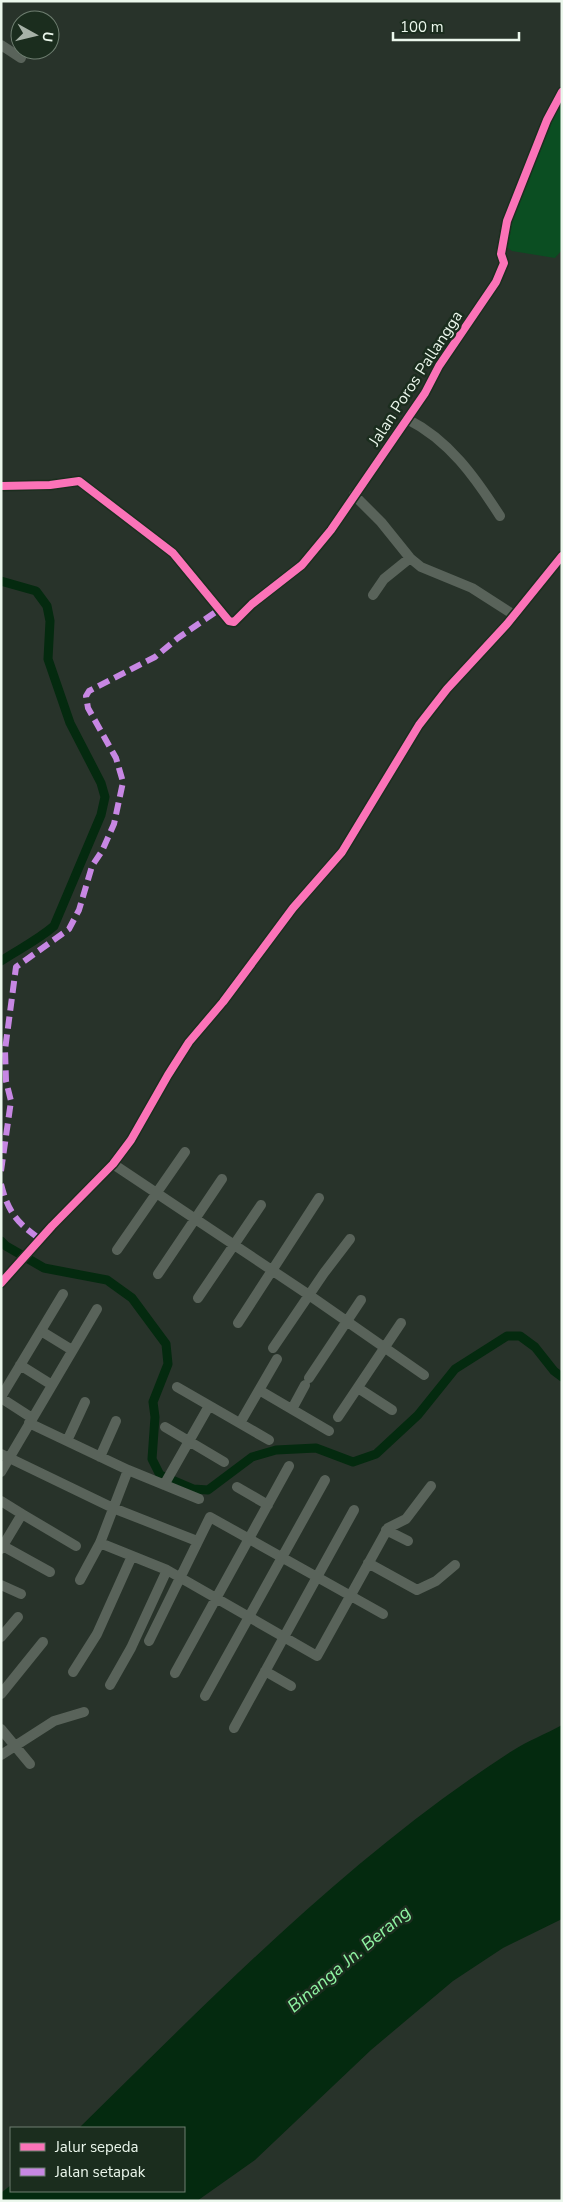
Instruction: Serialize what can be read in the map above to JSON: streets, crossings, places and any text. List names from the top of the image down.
{
  "streets": {
    "street": ["Jalan Poros Pallangga"]
  },
  "water": ["Binanga Jn. Berang"],
  "legend": ["Jalur sepeda", "Jalan setapak"],
  "scale_bar": "100 m",
  "north": "right"
}
